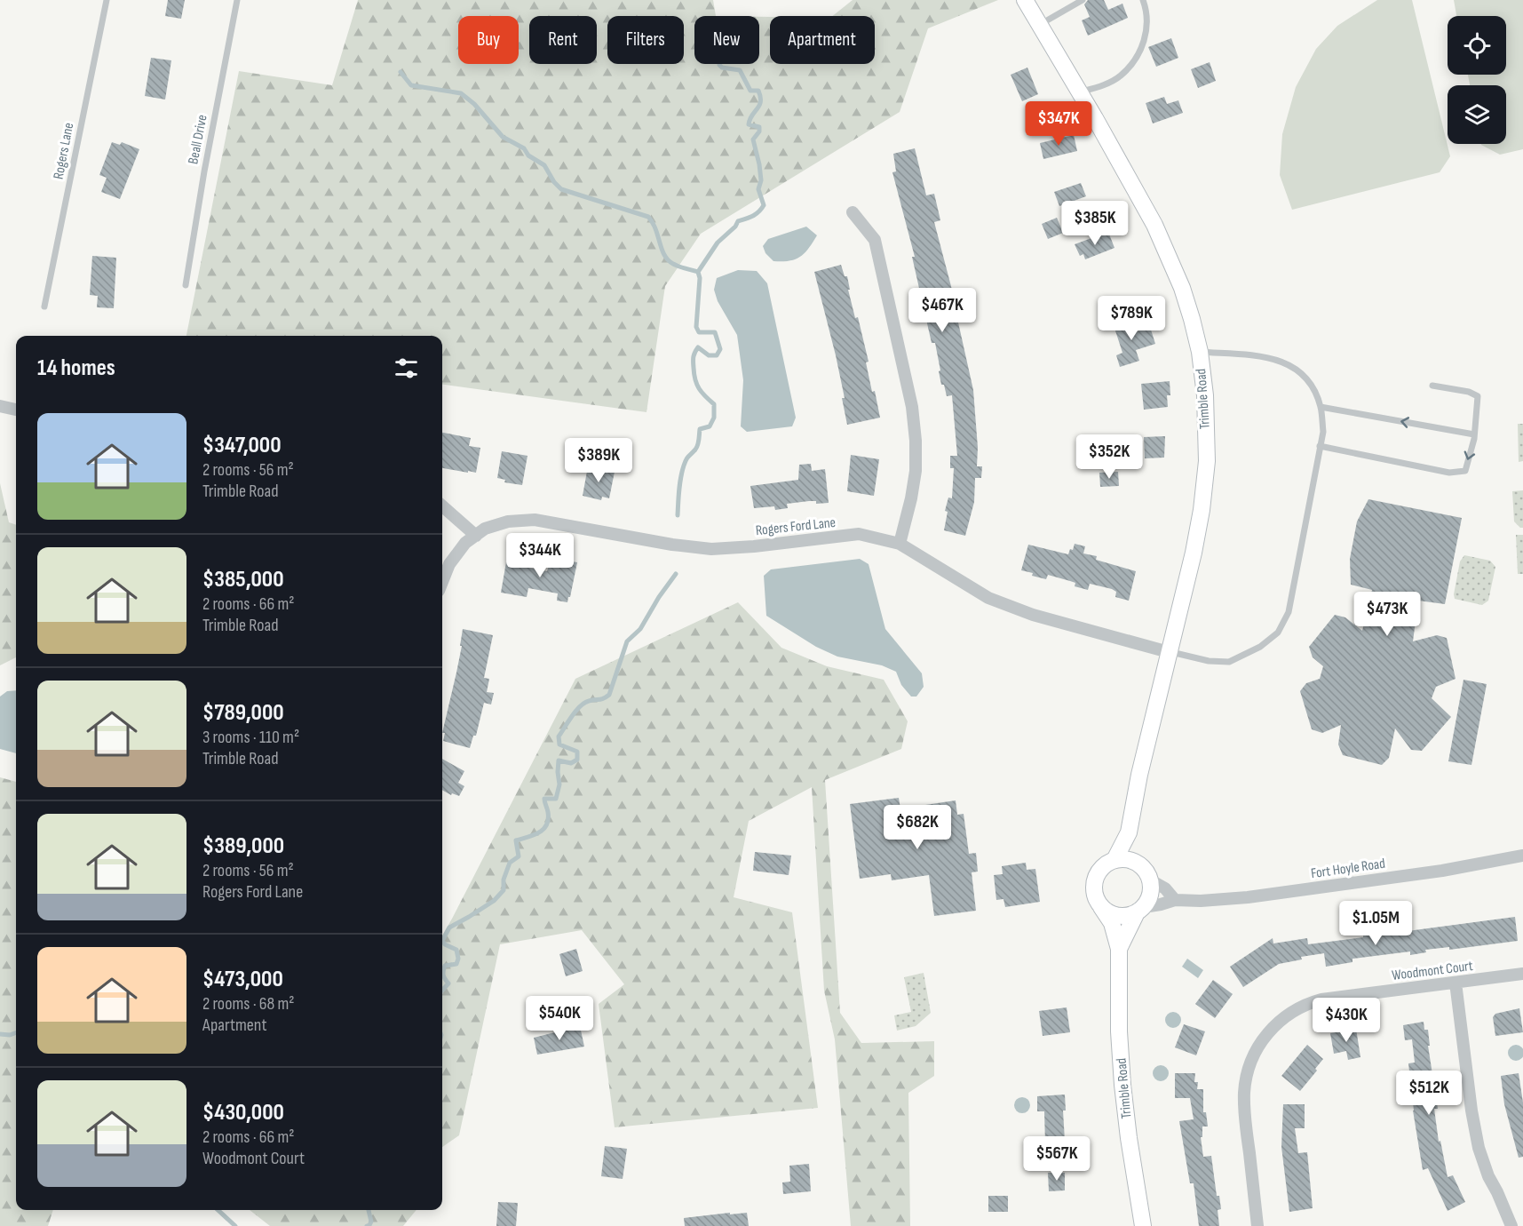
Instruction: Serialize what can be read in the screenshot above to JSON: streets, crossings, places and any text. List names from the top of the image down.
{
  "streets": {
    "street": [
      "Trimble Road",
      "Rogers Ford Lane",
      "Fort Hoyle Road",
      "Woodmont Court"
    ],
    "lane": ["Beall Drive", "Rogers Lane"]
  },
  "crossings": [
    ["Trimble Road", "Rogers Ford Lane"],
    ["Trimble Road", "Fort Hoyle Road"]
  ],
  "page": {
    "chip": [
      "Buy",
      "Rent",
      "Filters",
      "New",
      "Apartment"
    ],
    "price": [
      "$347K",
      "$385K",
      "$467K",
      "$789K",
      "$352K",
      "$389K",
      "$344K",
      "$473K",
      "$682K",
      "$1.05M",
      "$540K",
      "$430K",
      "$512K",
      "$567K"
    ],
    "heading": "14 homes",
    "list": [
      {
        "name": "$347,000",
        "note": "2 rooms · 56 m² · Trimble Road"
      },
      {
        "name": "$385,000",
        "note": "2 rooms · 66 m² · Trimble Road"
      },
      {
        "name": "$789,000",
        "note": "3 rooms · 110 m² · Trimble Road"
      },
      {
        "name": "$389,000",
        "note": "2 rooms · 56 m² · Rogers Ford Lane"
      },
      {
        "name": "$473,000",
        "note": "2 rooms · 68 m² · Apartment"
      },
      {
        "name": "$430,000",
        "note": "2 rooms · 66 m² · Woodmont Court"
      }
    ]
  }
}
